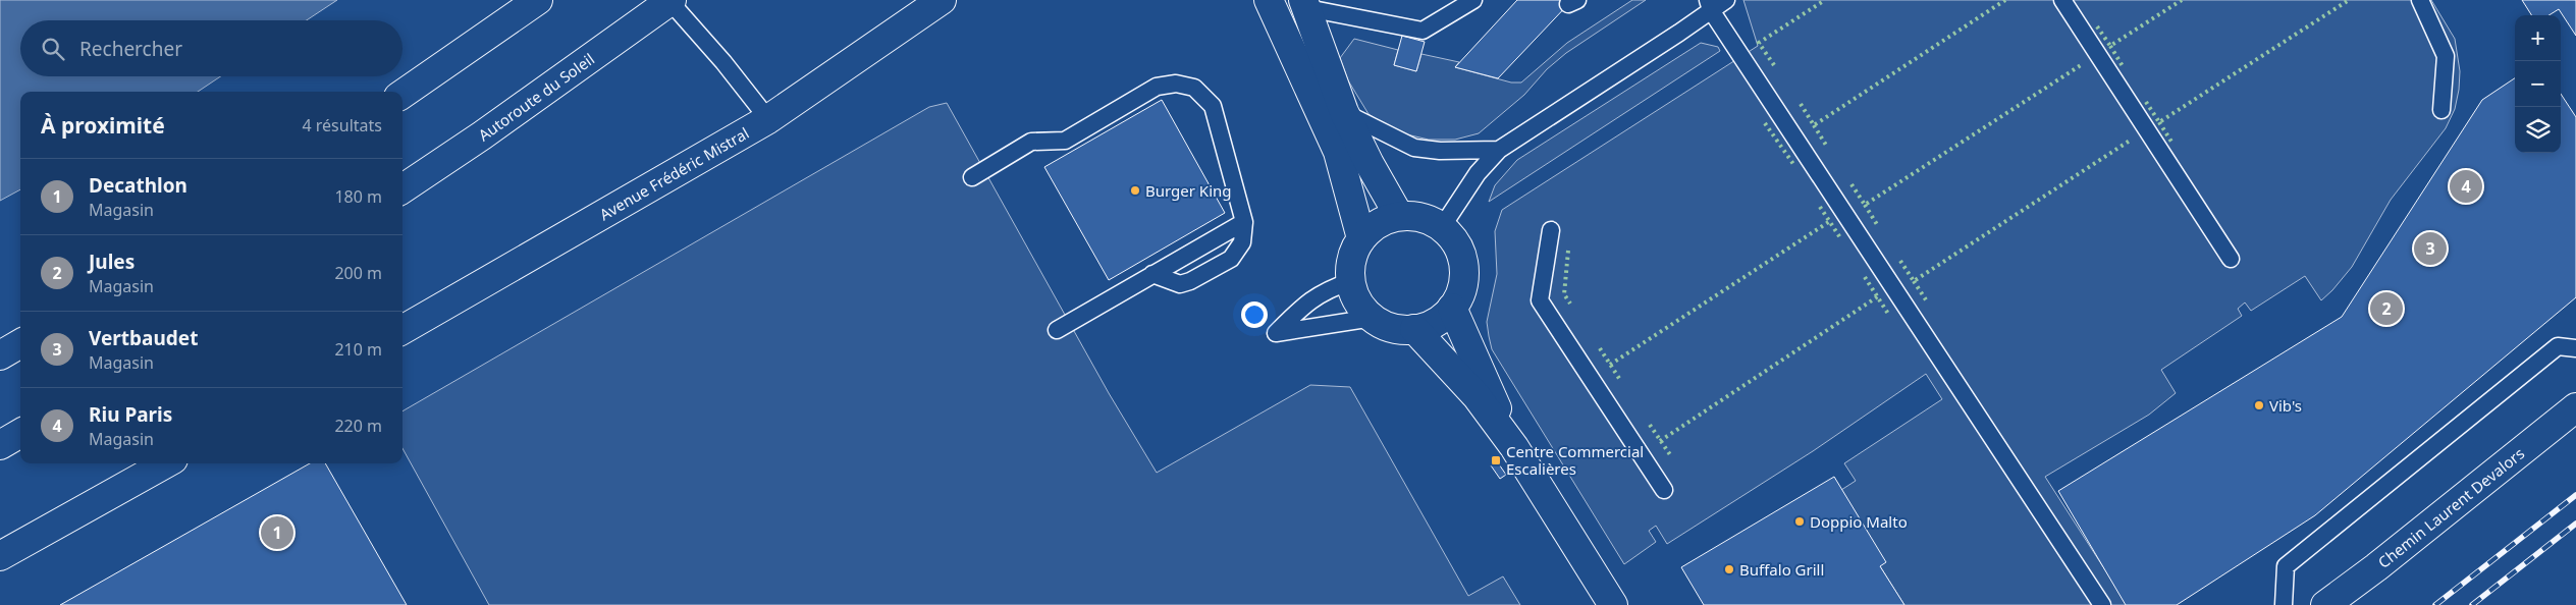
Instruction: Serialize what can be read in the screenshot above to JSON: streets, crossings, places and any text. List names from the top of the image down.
{
  "streets": {
    "main road": ["Autoroute du Soleil", "Avenue Frédéric Mistral", "Chemin Laurent Devalors"]
  },
  "places": {
    "other": [
      "Burger King",
      "Vib's",
      "Doppio Malto",
      "Buffalo Grill"
    ],
    "transit": ["Centre Commercial Escalières"]
  },
  "page": {
    "map_buttons": ["+", "−"],
    "search": "Rechercher",
    "heading": ["À proximité", "4 résultats"],
    "list": [
      {
        "mark": "1",
        "name": "Decathlon",
        "note": "Magasin",
        "value": "180 m"
      },
      {
        "mark": "2",
        "name": "Jules",
        "note": "Magasin",
        "value": "200 m"
      },
      {
        "mark": "3",
        "name": "Vertbaudet",
        "note": "Magasin",
        "value": "210 m"
      },
      {
        "mark": "4",
        "name": "Riu Paris",
        "note": "Magasin",
        "value": "220 m"
      }
    ],
    "pins": [
      "4",
      "3",
      "2",
      "1"
    ]
  }
}
